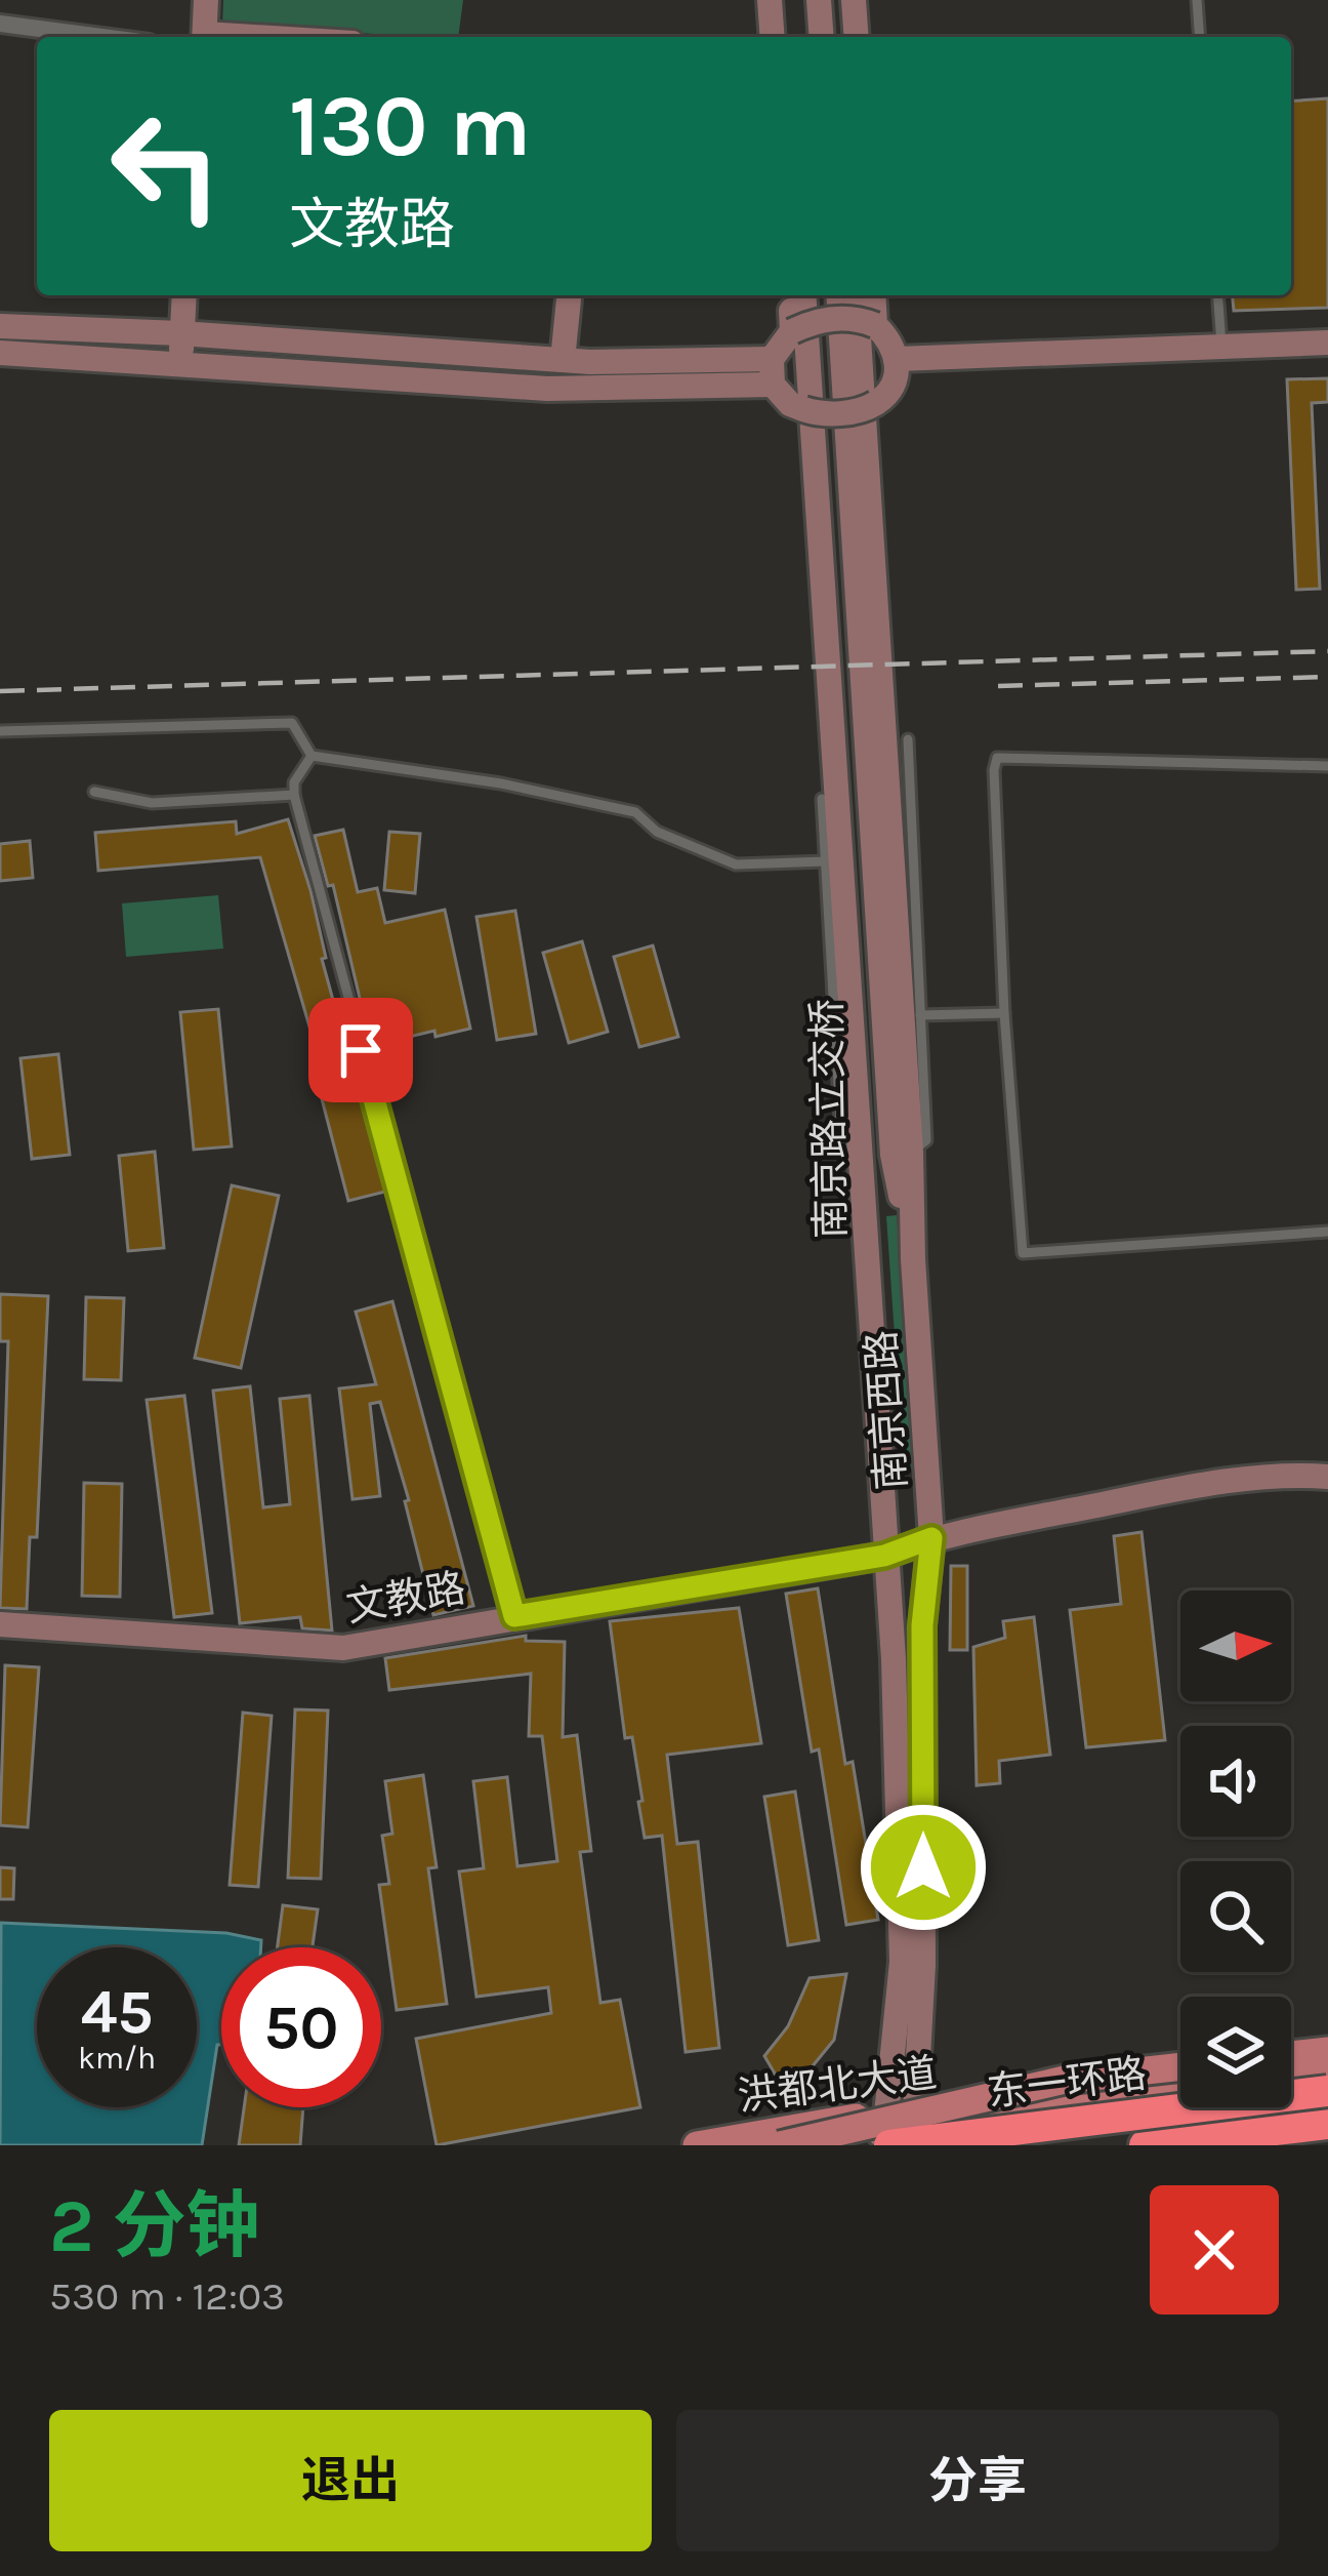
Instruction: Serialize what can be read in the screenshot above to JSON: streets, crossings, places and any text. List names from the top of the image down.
{
  "streets": {
    "highway": ["东一环路"],
    "main road": [
      "南京路立交桥",
      "南京西路",
      "文教路",
      "洪都北大道"
    ]
  },
  "crossings": [
    ["南京路立交桥", "南京西路"],
    ["南京西路", "文教路"],
    ["南京西路", "东一环路"],
    ["南京西路", "洪都北大道"],
    ["东一环路", "洪都北大道"]
  ],
  "north": "right",
  "page": {
    "turn": ["130 m", "文教路"],
    "speed": "45 km/h",
    "limit": "50",
    "heading": ["2 分钟", "530 m · 12:03"],
    "buttons": ["退出", "分享"]
  }
}
